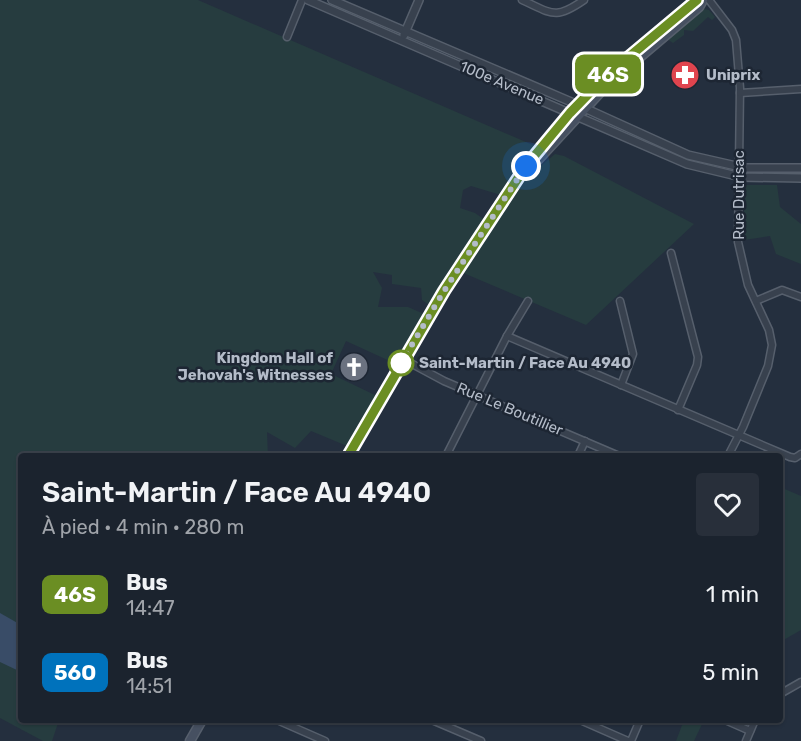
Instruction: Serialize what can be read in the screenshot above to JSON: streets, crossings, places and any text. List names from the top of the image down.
{
  "streets": {
    "street": ["100e Avenue", "Rue Dutrisac", "Rue Le Boutillier"]
  },
  "crossings": [
    ["100e Avenue", "Rue Dutrisac"]
  ],
  "places": {
    "pharmacy": ["Uniprix"],
    "other": ["Saint-Martin / Face Au 4940"],
    "church": ["Kingdom Hall of Jehovah's Witnesses"]
  },
  "lines": ["bus line 46S"],
  "page": {
    "on_map": "46S",
    "heading": ["Saint-Martin / Face Au 4940", "À pied · 4 min · 280 m"],
    "list": [
      {
        "mark": "46S",
        "name": "Bus",
        "note": "14:47",
        "value": "1 min"
      },
      {
        "mark": "56O",
        "name": "Bus",
        "note": "14:51",
        "value": "5 min"
      }
    ]
  }
}
